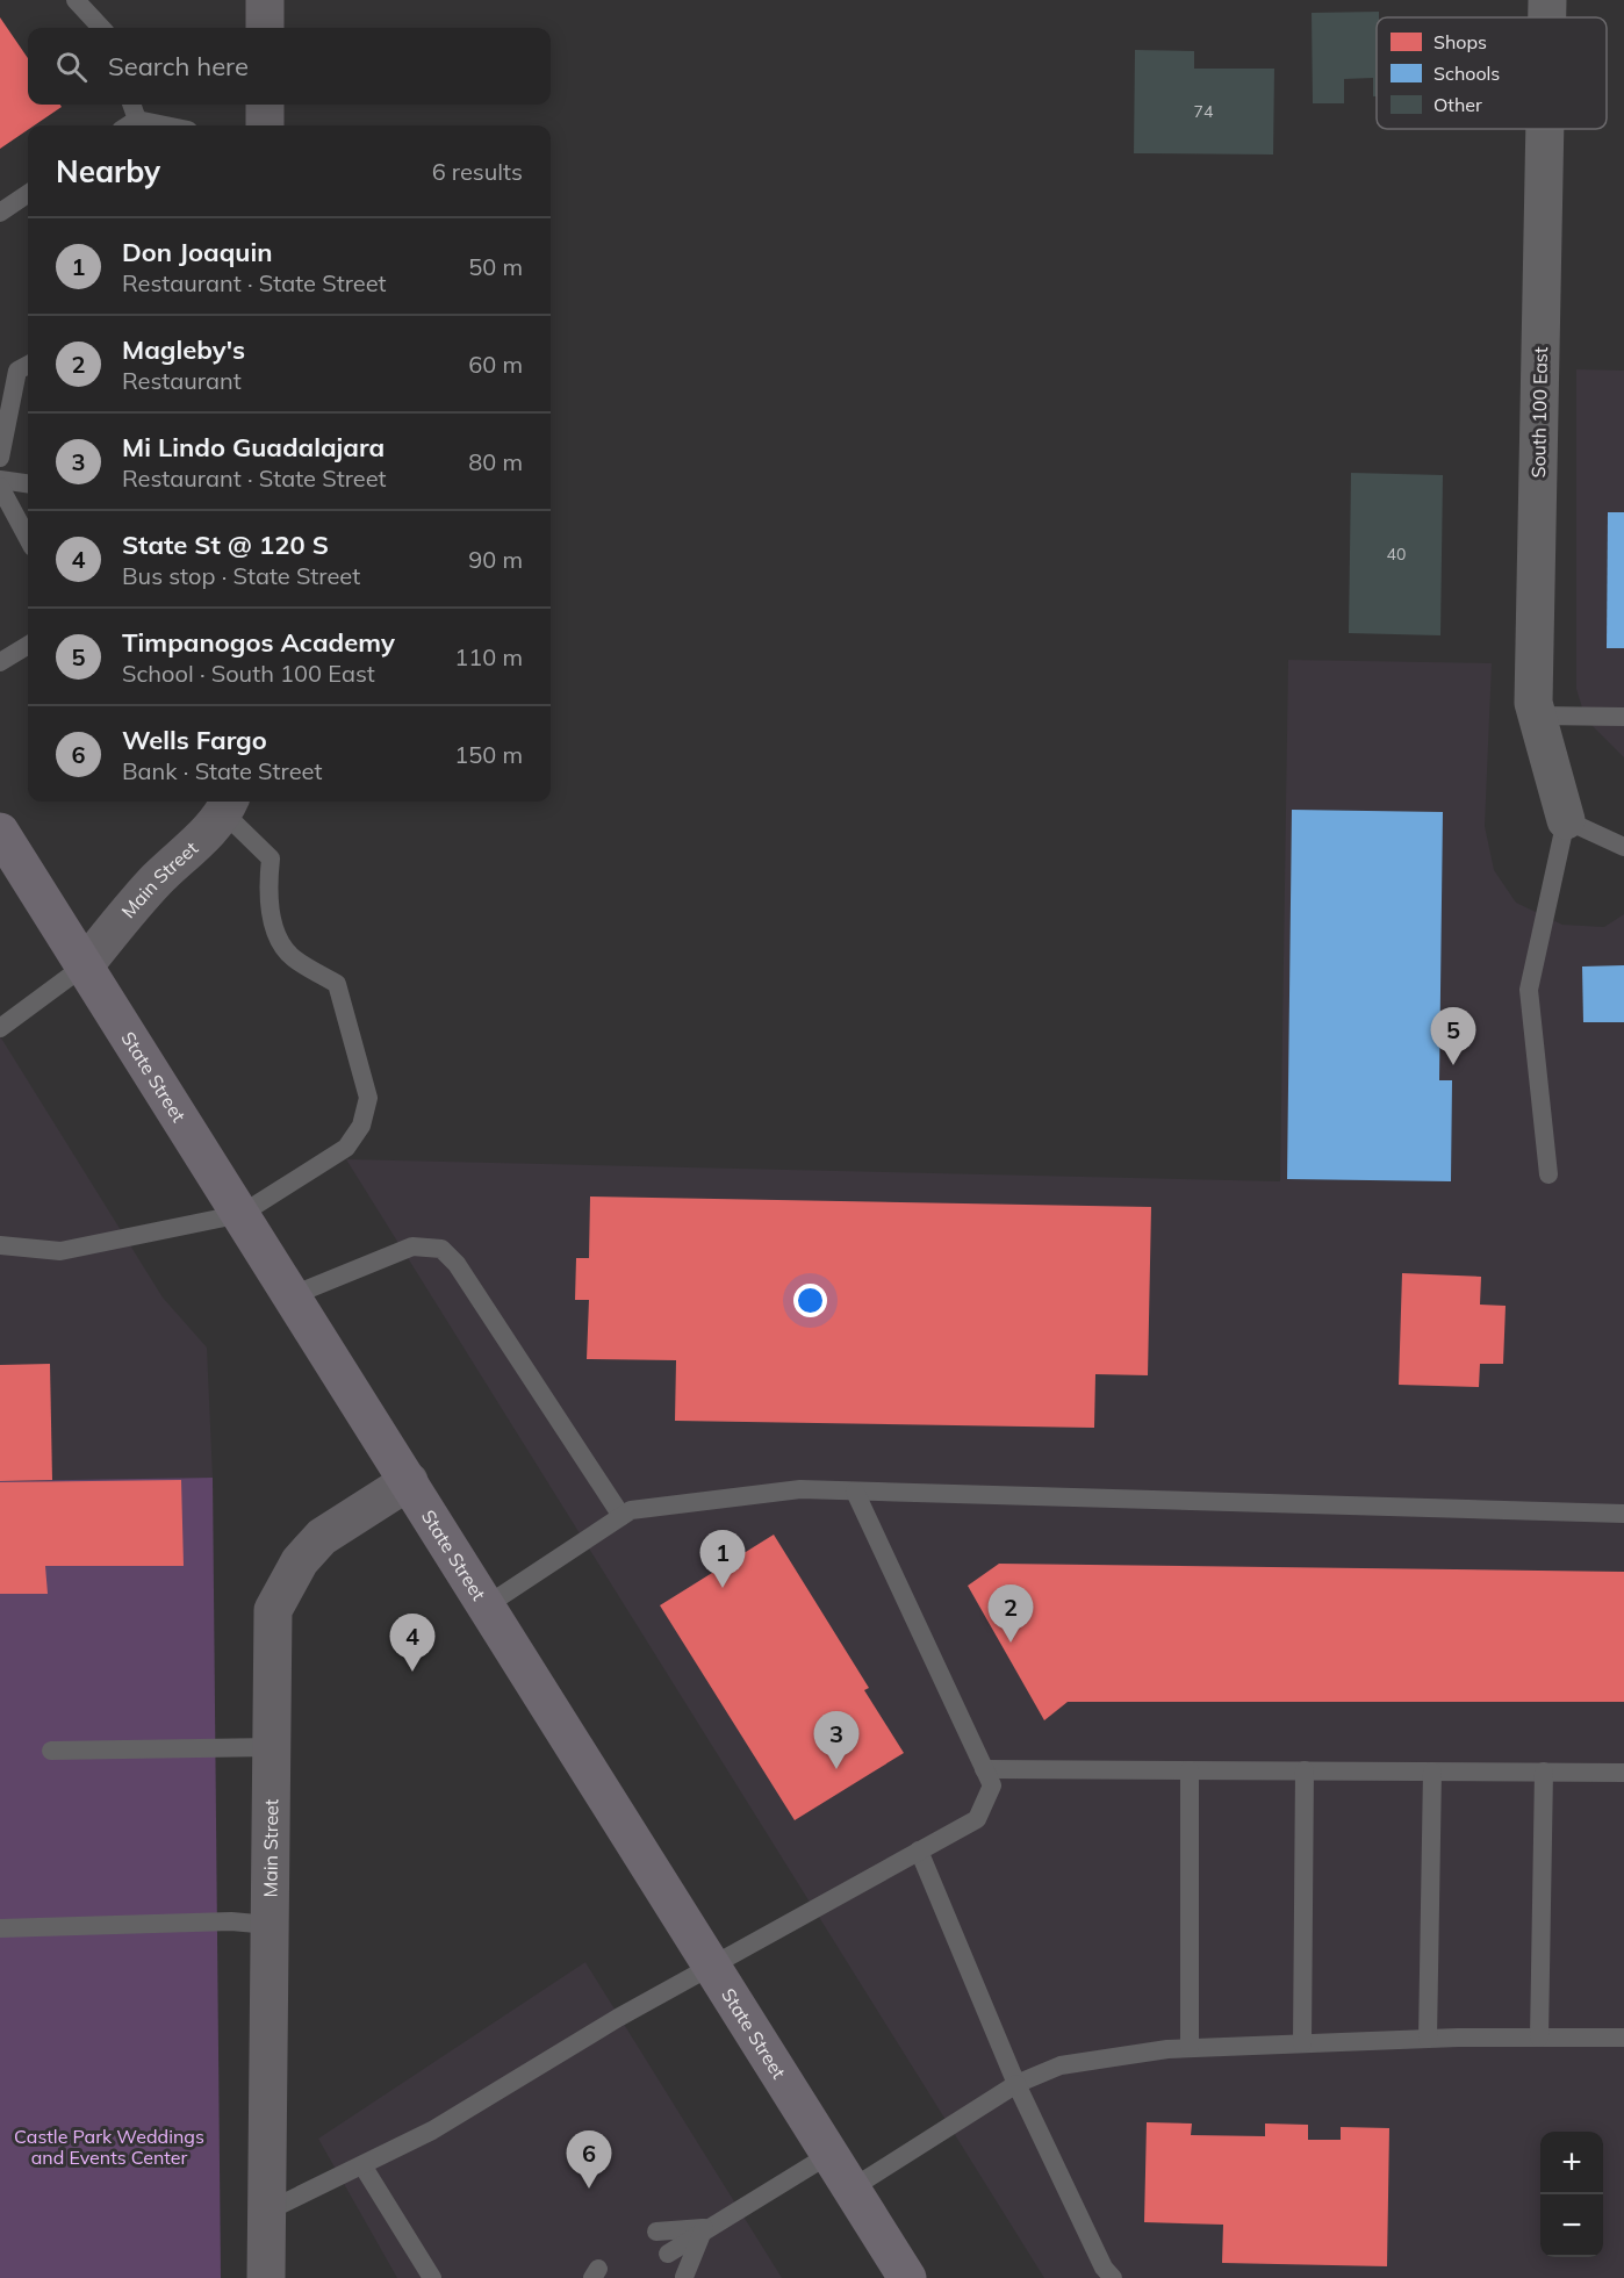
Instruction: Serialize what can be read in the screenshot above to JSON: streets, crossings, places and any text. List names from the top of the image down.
{
  "streets": {
    "main road": ["State Street"],
    "street": ["South 100 East", "Main Street"]
  },
  "crossings": [
    ["Main Street", "State Street"]
  ],
  "parks": ["Castle Park Weddings and Events Center"],
  "house_numbers": ["74", "40"],
  "legend": ["Shops", "Schools", "Other"],
  "page": {
    "search": "Search here",
    "heading": ["Nearby", "6 results"],
    "list": [
      {
        "mark": "1",
        "name": "Don Joaquin",
        "note": "Restaurant · State Street",
        "value": "50 m"
      },
      {
        "mark": "2",
        "name": "Magleby's",
        "note": "Restaurant",
        "value": "60 m"
      },
      {
        "mark": "3",
        "name": "Mi Lindo Guadalajara",
        "note": "Restaurant · State Street",
        "value": "80 m"
      },
      {
        "mark": "4",
        "name": "State St @ 120 S",
        "note": "Bus stop · State Street",
        "value": "90 m"
      },
      {
        "mark": "5",
        "name": "Timpanogos Academy",
        "note": "School · South 100 East",
        "value": "110 m"
      },
      {
        "mark": "6",
        "name": "Wells Fargo",
        "note": "Bank · State Street",
        "value": "150 m"
      }
    ],
    "pins": [
      "5",
      "1",
      "2",
      "4",
      "3",
      "6"
    ],
    "map_buttons": ["+", "−"]
  }
}
